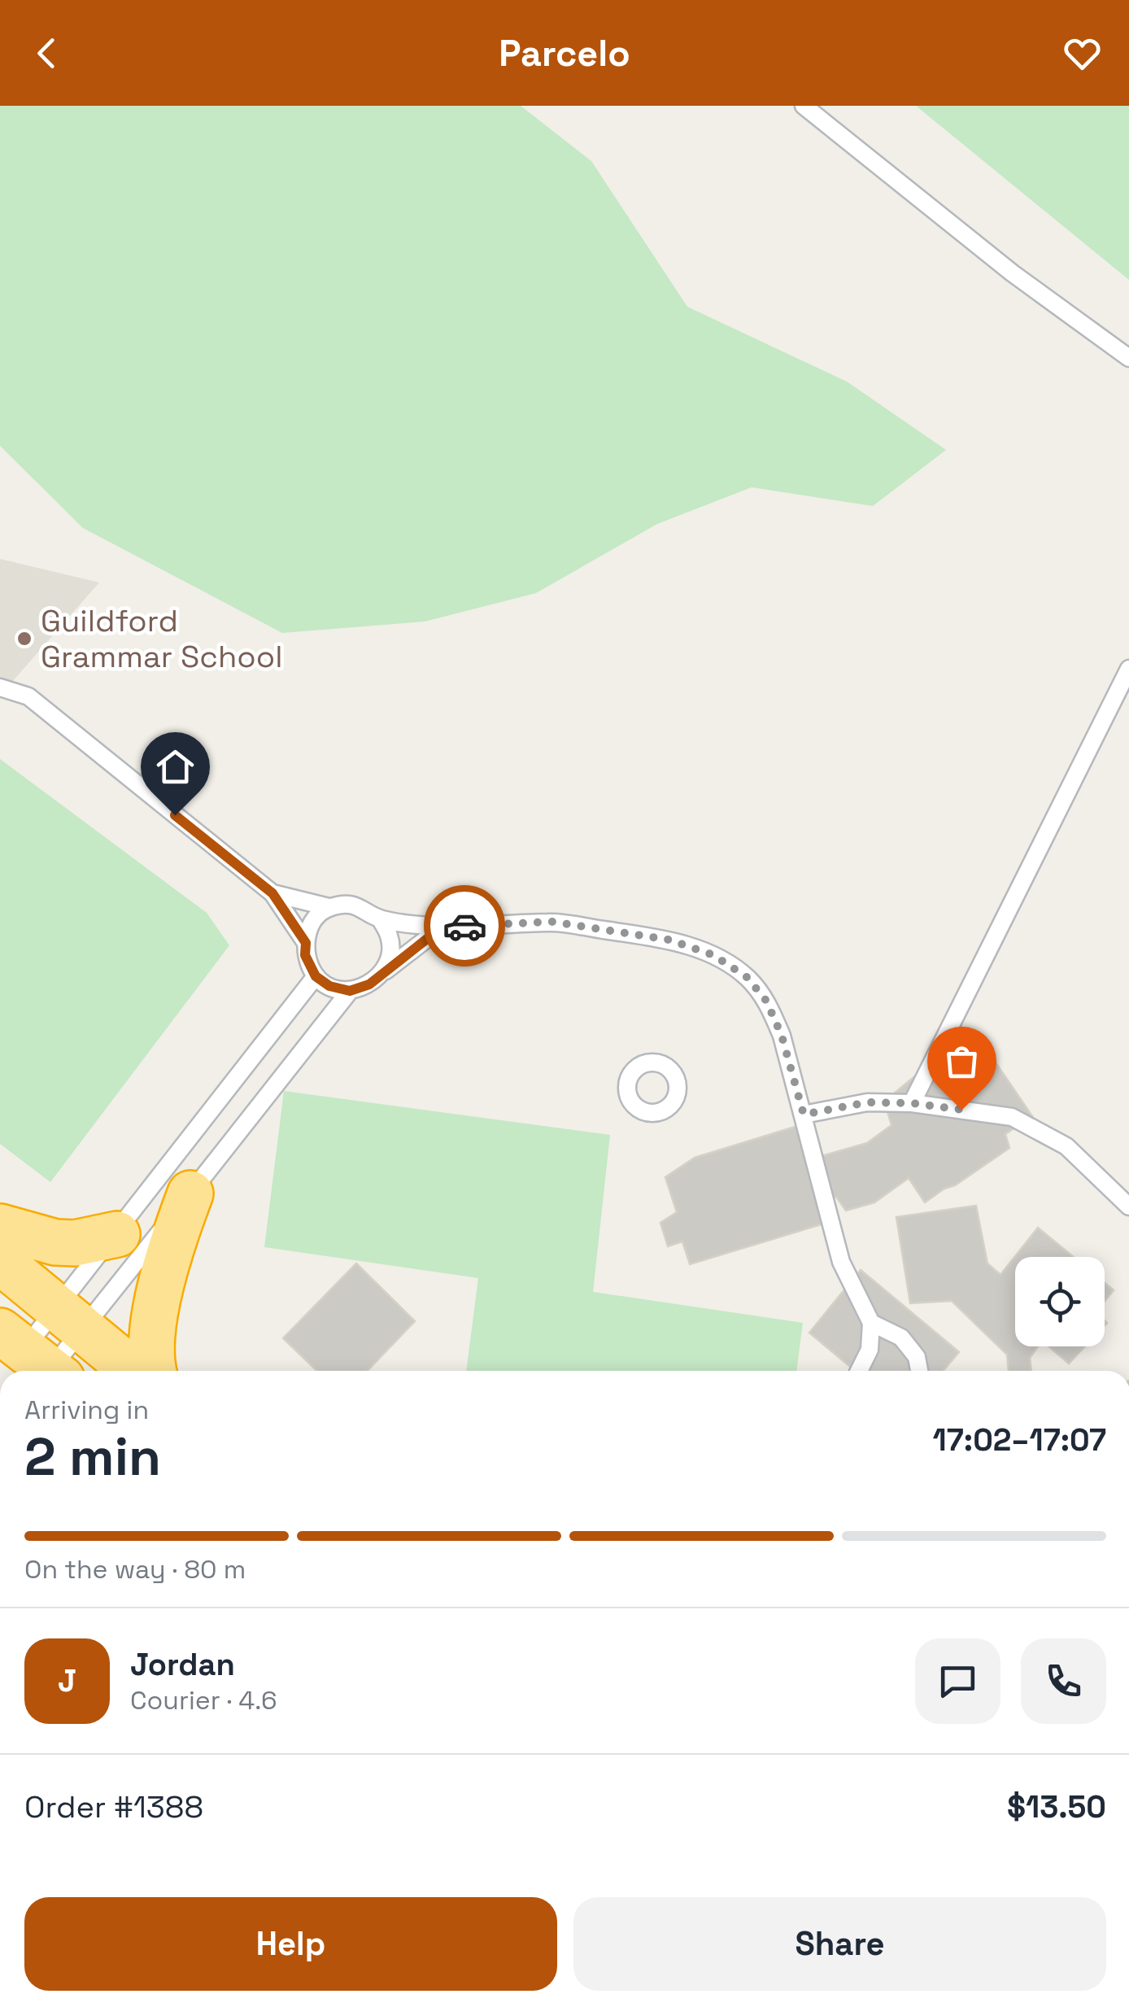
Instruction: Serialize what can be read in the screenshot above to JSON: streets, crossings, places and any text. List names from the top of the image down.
{
  "places": ["Guildford Grammar School"],
  "page": {
    "header": "Parcelo",
    "heading": ["2 min", "Arriving in", "17:02–17:07"],
    "panel": [
      "Jordan",
      "Courier · 4.6",
      "Order #1388",
      "$13.50"
    ],
    "bar": "On the way · 80 m",
    "round": "J",
    "buttons": ["Help", "Share"]
  }
}
